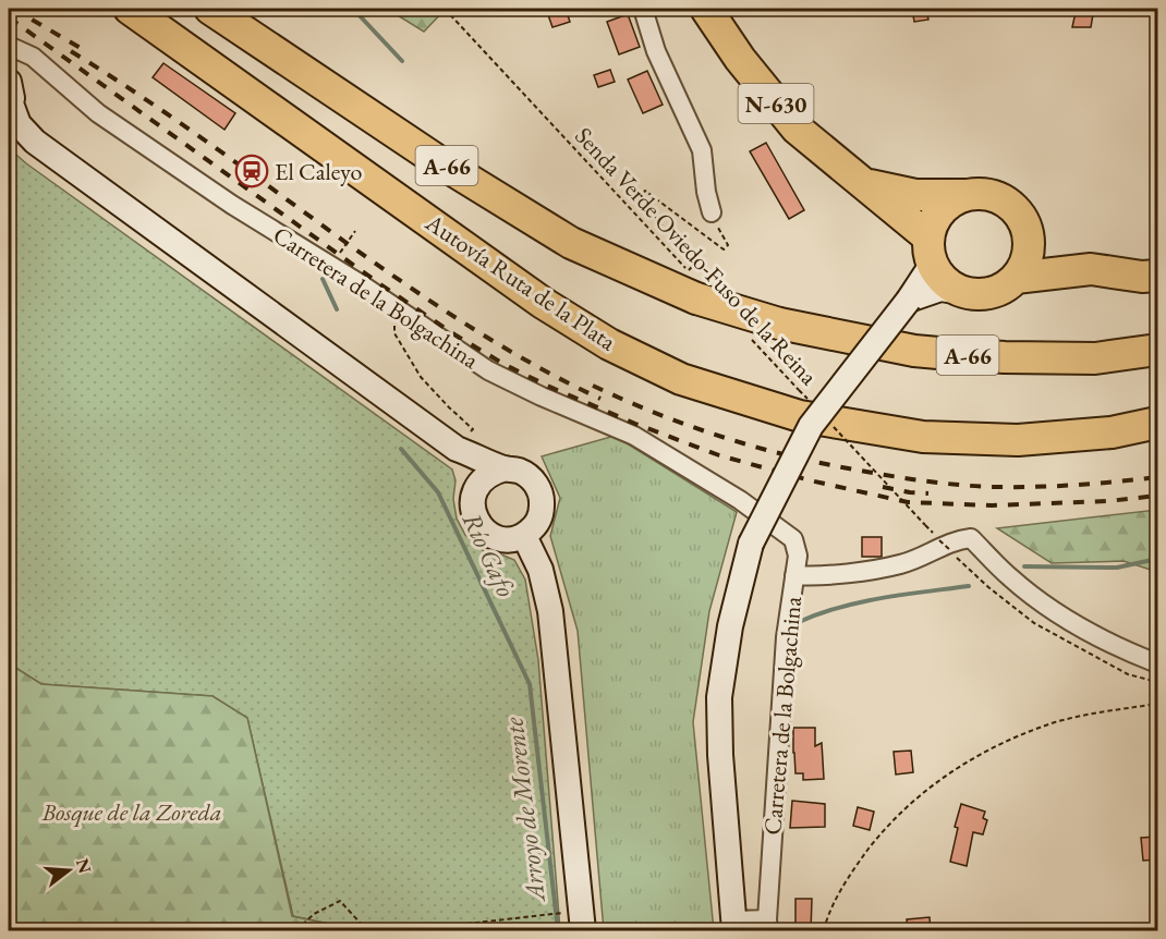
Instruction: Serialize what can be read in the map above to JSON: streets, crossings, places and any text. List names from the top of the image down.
{
  "streets": {
    "highway": ["N-630", "A-66", "Autovía Ruta de la Plata"],
    "street": ["Carretera de la Bolgachina"],
    "path": ["Senda Verde Oviedo-Fuso de la Reina"]
  },
  "crossings": [
    ["N-630", "Carretera de la Bolgachina"],
    ["A-66", "Senda Verde Oviedo-Fuso de la Reina"]
  ],
  "water": ["Río Gafo", "Arroyo de Morente"],
  "parks": ["Bosque de la Zoreda"],
  "places": {
    "station": ["El Caleyo"]
  },
  "north": "right"
}
